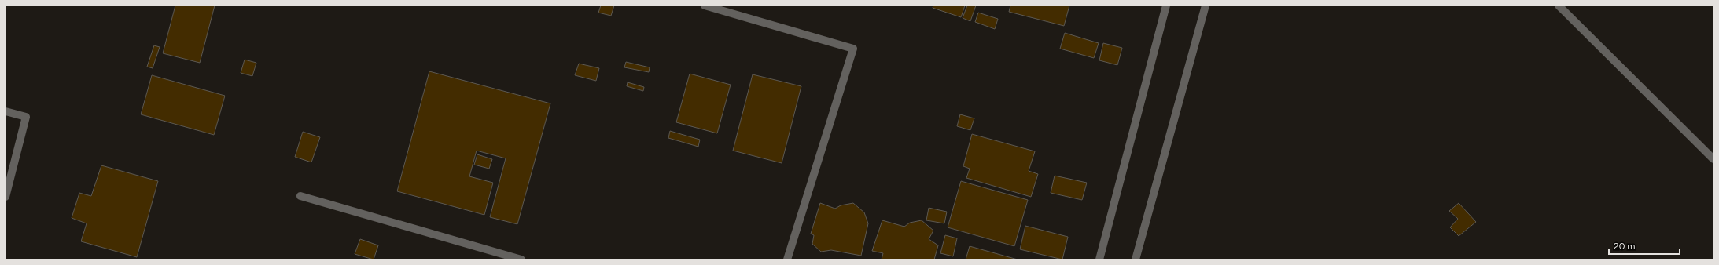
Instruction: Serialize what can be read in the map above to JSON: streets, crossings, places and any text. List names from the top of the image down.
{
  "scale_bar": "20 m"
}
